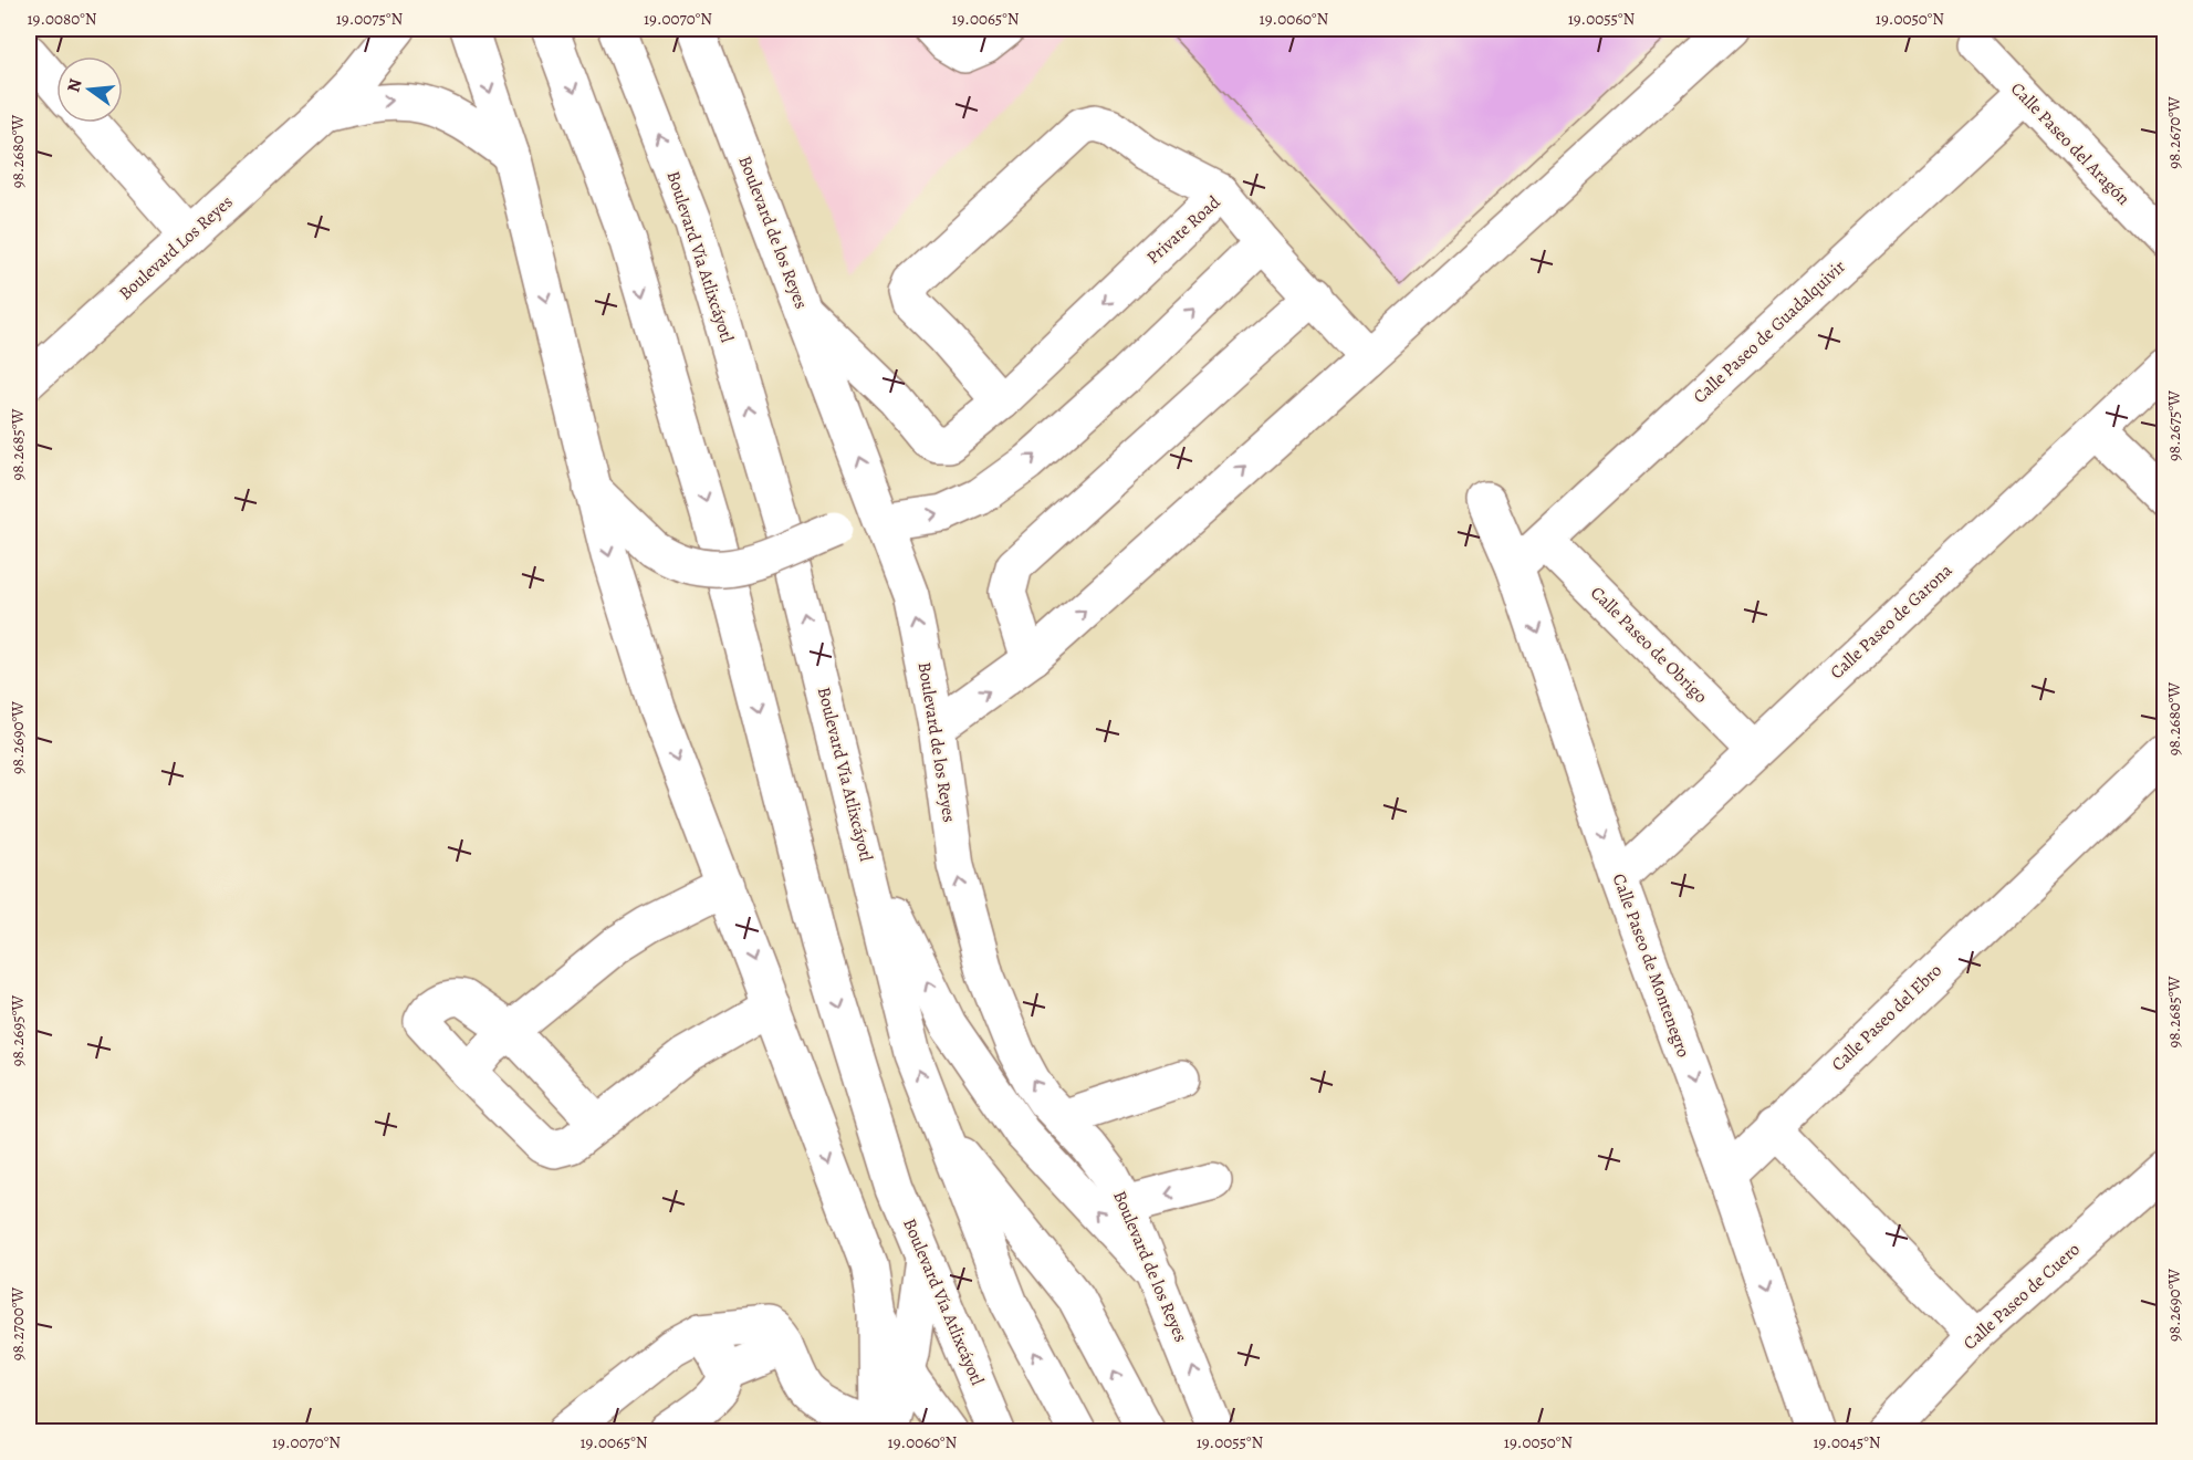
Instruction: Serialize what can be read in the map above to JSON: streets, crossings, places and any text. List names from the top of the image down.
{
  "streets": {
    "main road": [
      "Calle Paseo del Aragón",
      "Private Road",
      "Boulevard de los Reyes",
      "Boulevard Los Reyes",
      "Boulevard Vía Atlixcáyotl",
      "Calle Paseo de Guadalquivir",
      "Calle Paseo de Garona",
      "Calle Paseo de Obrigo",
      "Calle Paseo de Montenegro",
      "Calle Paseo del Ebro",
      "Calle Paseo de Cuero"
    ]
  },
  "crossings": [
    ["Calle Paseo del Aragón", "Calle Paseo de Guadalquivir"],
    ["Private Road", "Boulevard de los Reyes"],
    ["Calle Paseo de Guadalquivir", "Calle Paseo de Obrigo"],
    ["Calle Paseo de Guadalquivir", "Calle Paseo de Montenegro"],
    ["Calle Paseo de Garona", "Calle Paseo de Obrigo"],
    ["Calle Paseo de Garona", "Calle Paseo de Montenegro"],
    ["Calle Paseo de Montenegro", "Calle Paseo del Ebro"]
  ],
  "north": "left",
  "coordinates": [
    "19.0080°N",
    "19.0075°N",
    "19.0070°N",
    "19.0065°N",
    "19.0060°N",
    "19.0055°N",
    "19.0050°N",
    "98.2670°W",
    "98.2680°W",
    "98.2675°W",
    "98.2685°W",
    "98.2690°W",
    "98.2695°W",
    "98.2700°W",
    "19.0045°N"
  ]
}
